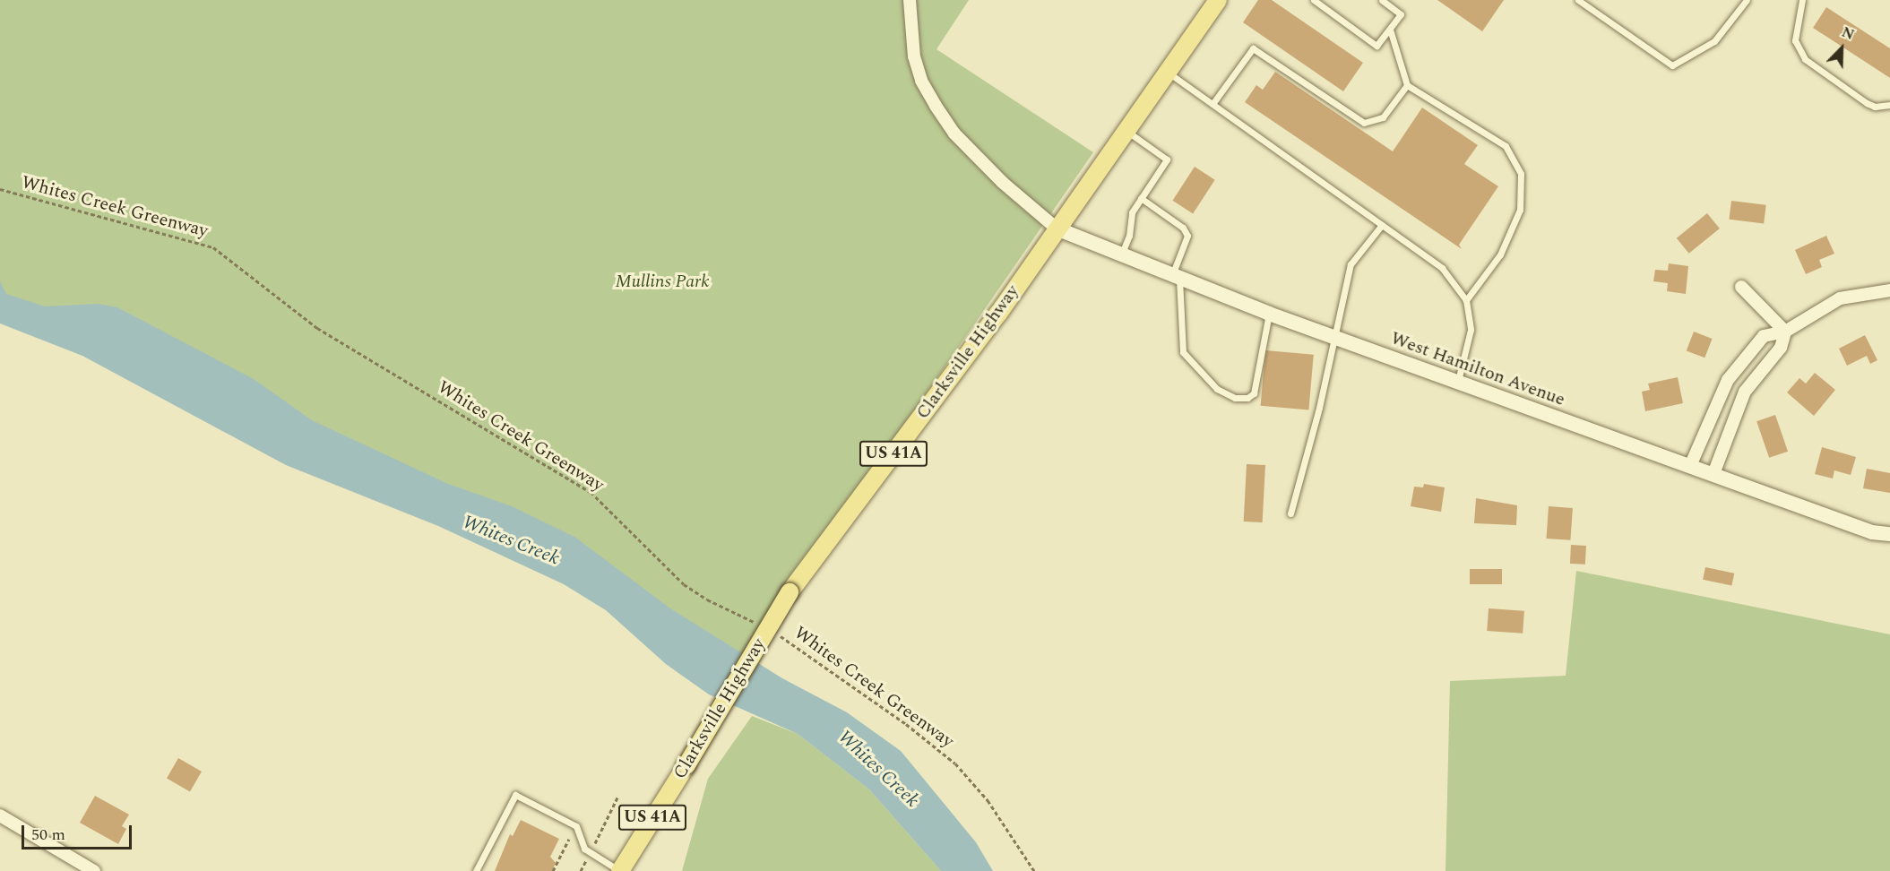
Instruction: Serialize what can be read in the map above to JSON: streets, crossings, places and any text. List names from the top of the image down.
{
  "streets": {
    "main road": ["Clarksville Highway", "US 41A"],
    "street": ["West Hamilton Avenue"],
    "path": ["Whites Creek Greenway"]
  },
  "crossings": [
    ["Clarksville Highway", "West Hamilton Avenue"]
  ],
  "water": ["Whites Creek"],
  "parks": ["Mullins Park"],
  "scale_bar": "50 m",
  "north": "top right"
}
